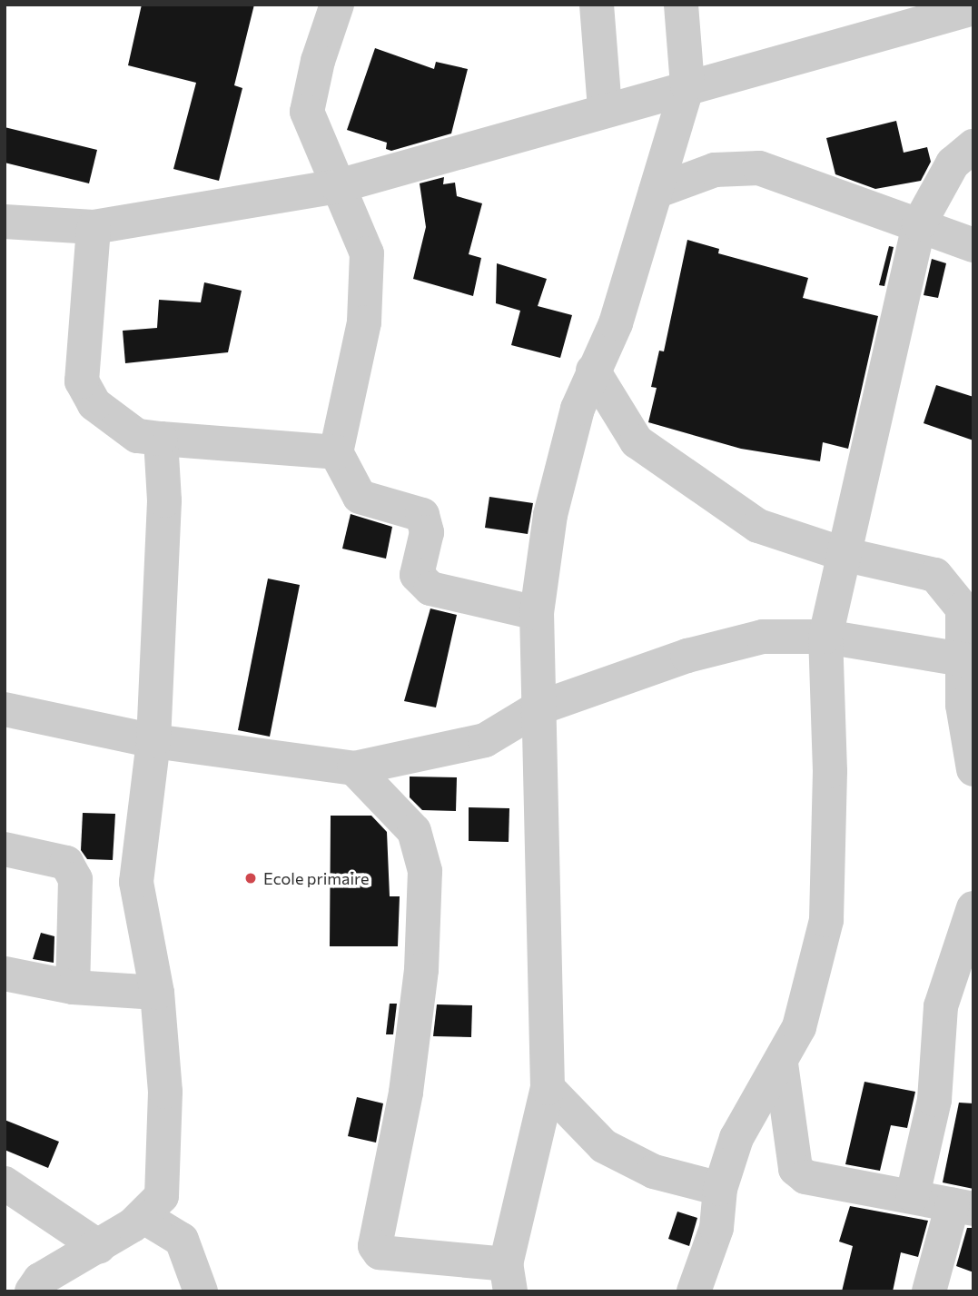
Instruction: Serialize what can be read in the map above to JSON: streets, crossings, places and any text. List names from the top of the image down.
{
  "places": ["Ecole primaire"]
}
